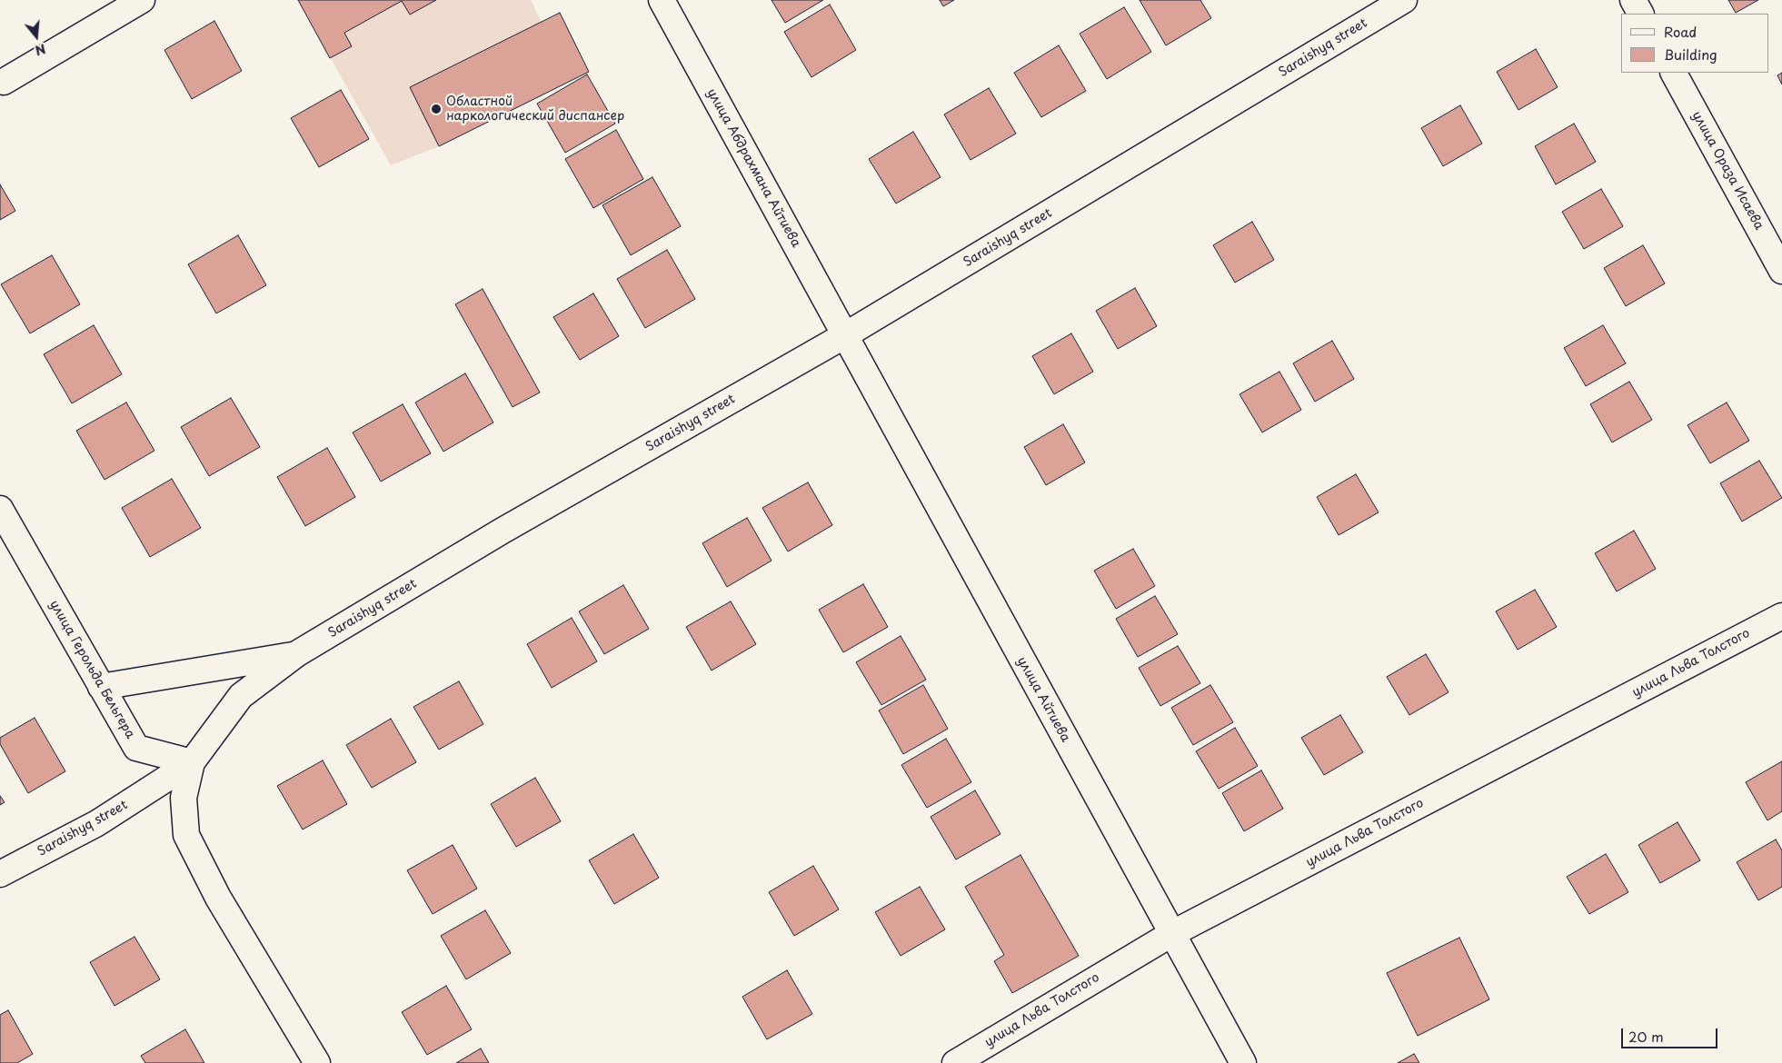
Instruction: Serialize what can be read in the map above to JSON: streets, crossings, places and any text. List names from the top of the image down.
{
  "streets": {
    "street": [
      "Saraishyq street",
      "улица Абдрахмана Айтиева",
      "улица Ораза Исаева",
      "улица Льва Толстого",
      "улица Герольда Бельгера",
      "улица Айтиева"
    ]
  },
  "crossings": [
    ["Saraishyq street", "улица Абдрахмана Айтиева"],
    ["Saraishyq street", "улица Герольда Бельгера"],
    ["Saraishyq street", "улица Айтиева"],
    ["улица Абдрахмана Айтиева", "улица Айтиева"],
    ["улица Льва Толстого", "улица Айтиева"]
  ],
  "places": ["Областной наркологический диспансер"],
  "legend": ["Road", "Building"],
  "scale_bar": "20 m",
  "north": "bottom"
}
